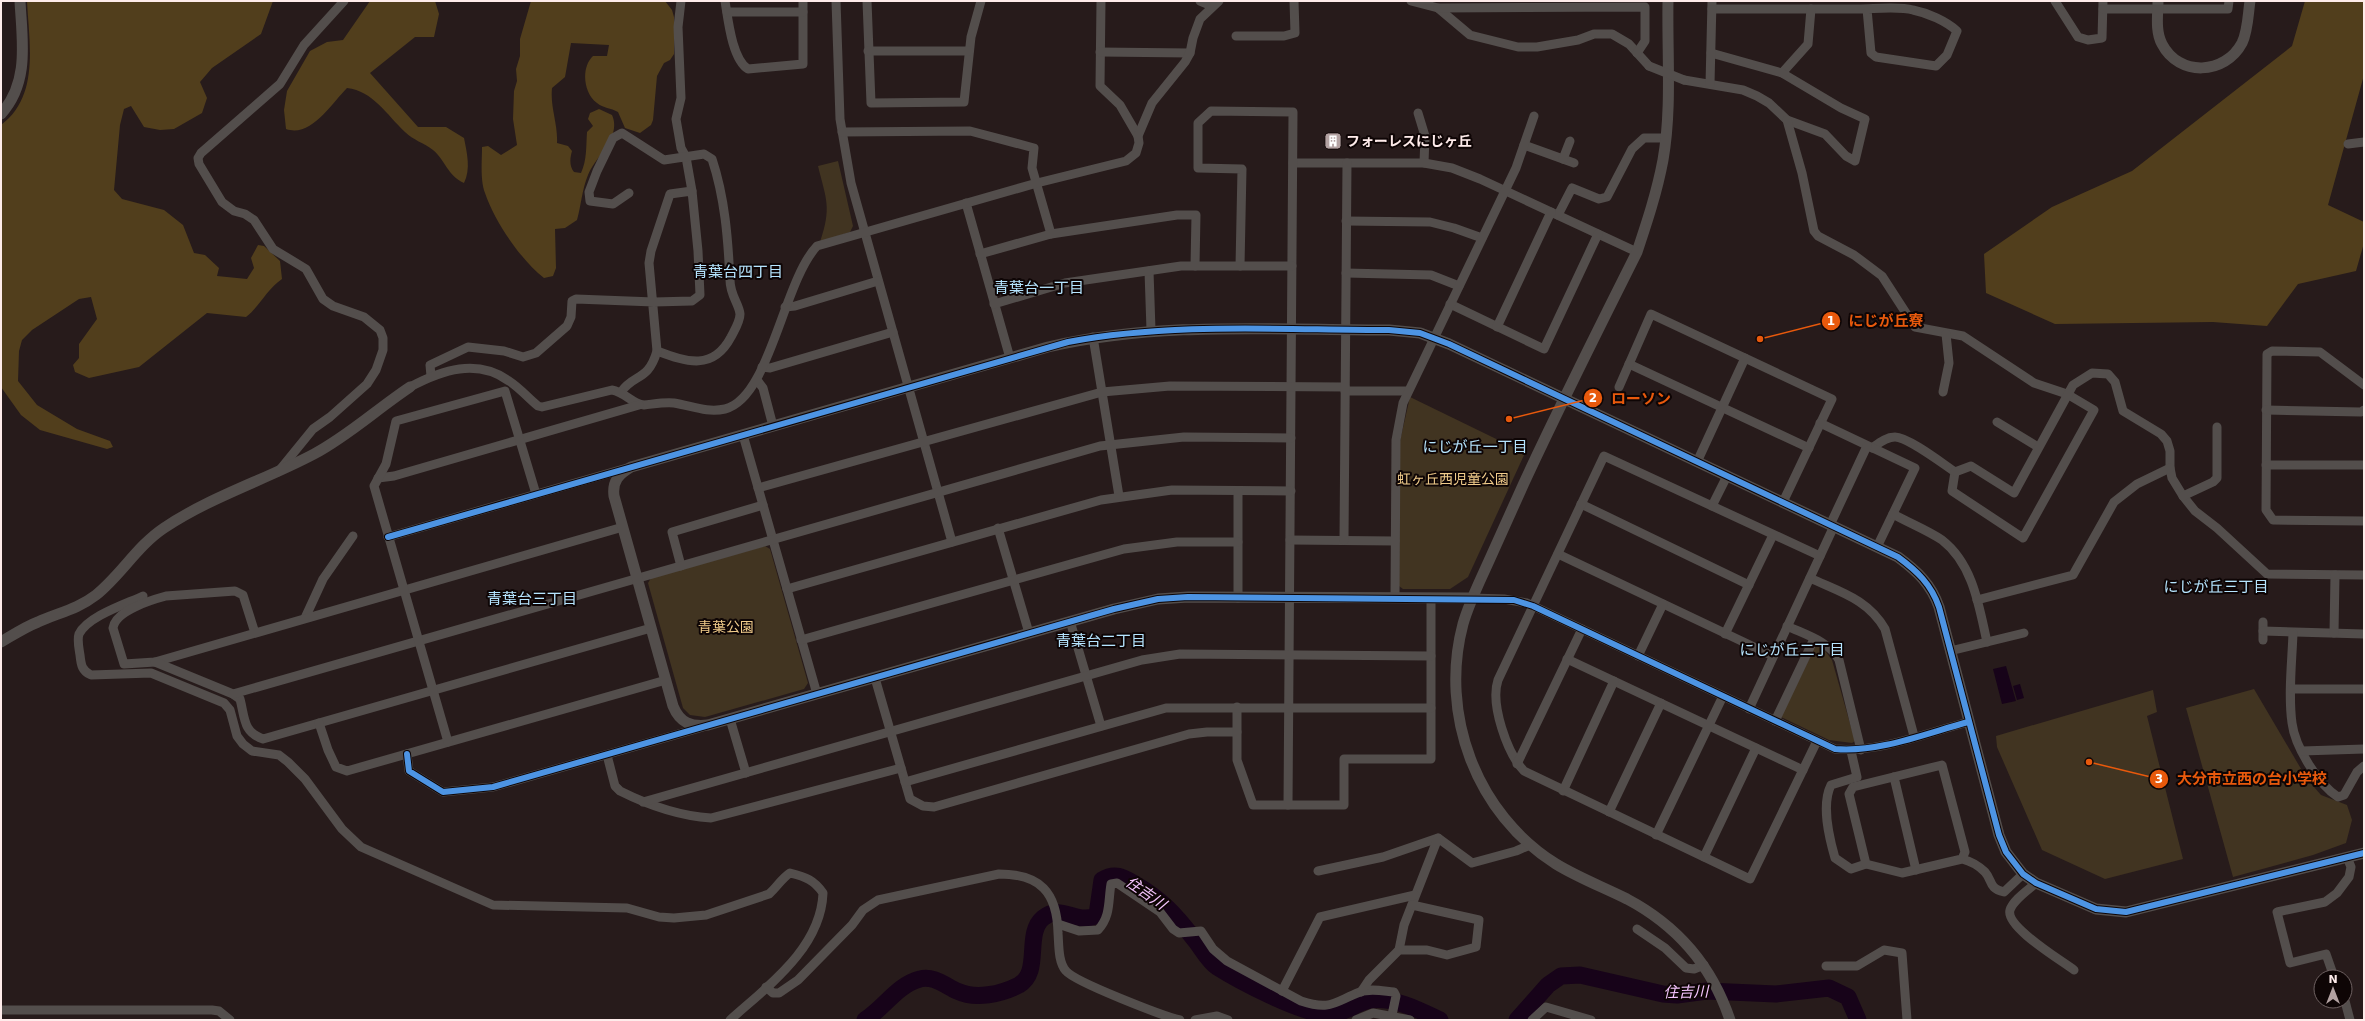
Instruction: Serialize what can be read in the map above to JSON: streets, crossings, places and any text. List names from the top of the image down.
{
  "districts": [
    "青葉台四丁目",
    "青葉台一丁目",
    "にじが丘一丁目",
    "にじが丘三丁目",
    "青葉台三丁目",
    "青葉台二丁目",
    "にじが丘二丁目"
  ],
  "water": ["住吉川"],
  "parks": ["虹ヶ丘西児童公園", "青葉公園"],
  "places": {
    "building": ["フォーレスにじヶ丘"],
    "other": ["にじが丘寮", "ローソン", "大分市立西の台小学校"]
  },
  "north": "top"
}
